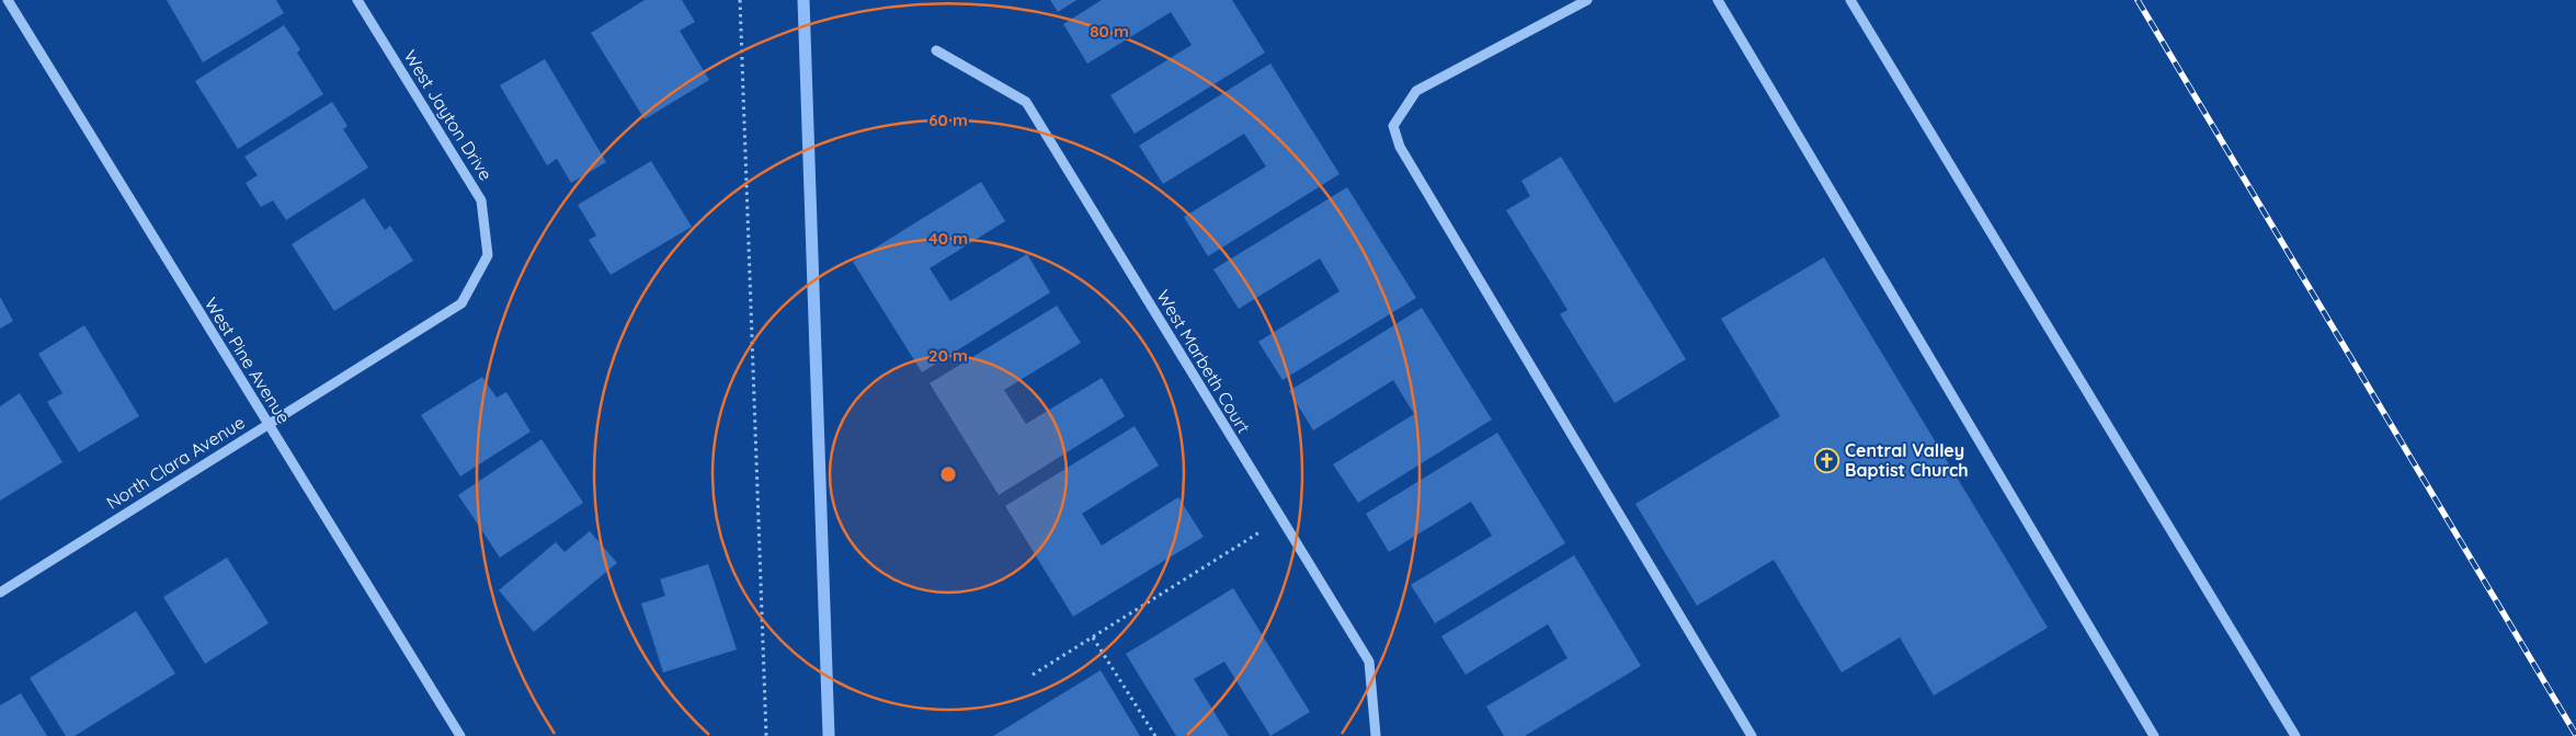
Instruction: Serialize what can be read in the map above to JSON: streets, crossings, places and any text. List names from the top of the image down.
{
  "streets": {
    "street": [
      "West Jayton Drive",
      "West Pine Avenue",
      "West Marbeth Court",
      "North Clara Avenue"
    ]
  },
  "crossings": [
    ["West Jayton Drive", "North Clara Avenue"],
    ["West Pine Avenue", "North Clara Avenue"]
  ],
  "places": {
    "church": ["Central Valley Baptist Church"]
  },
  "rings": [
    "80 m",
    "60 m",
    "40 m",
    "20 m"
  ]
}
